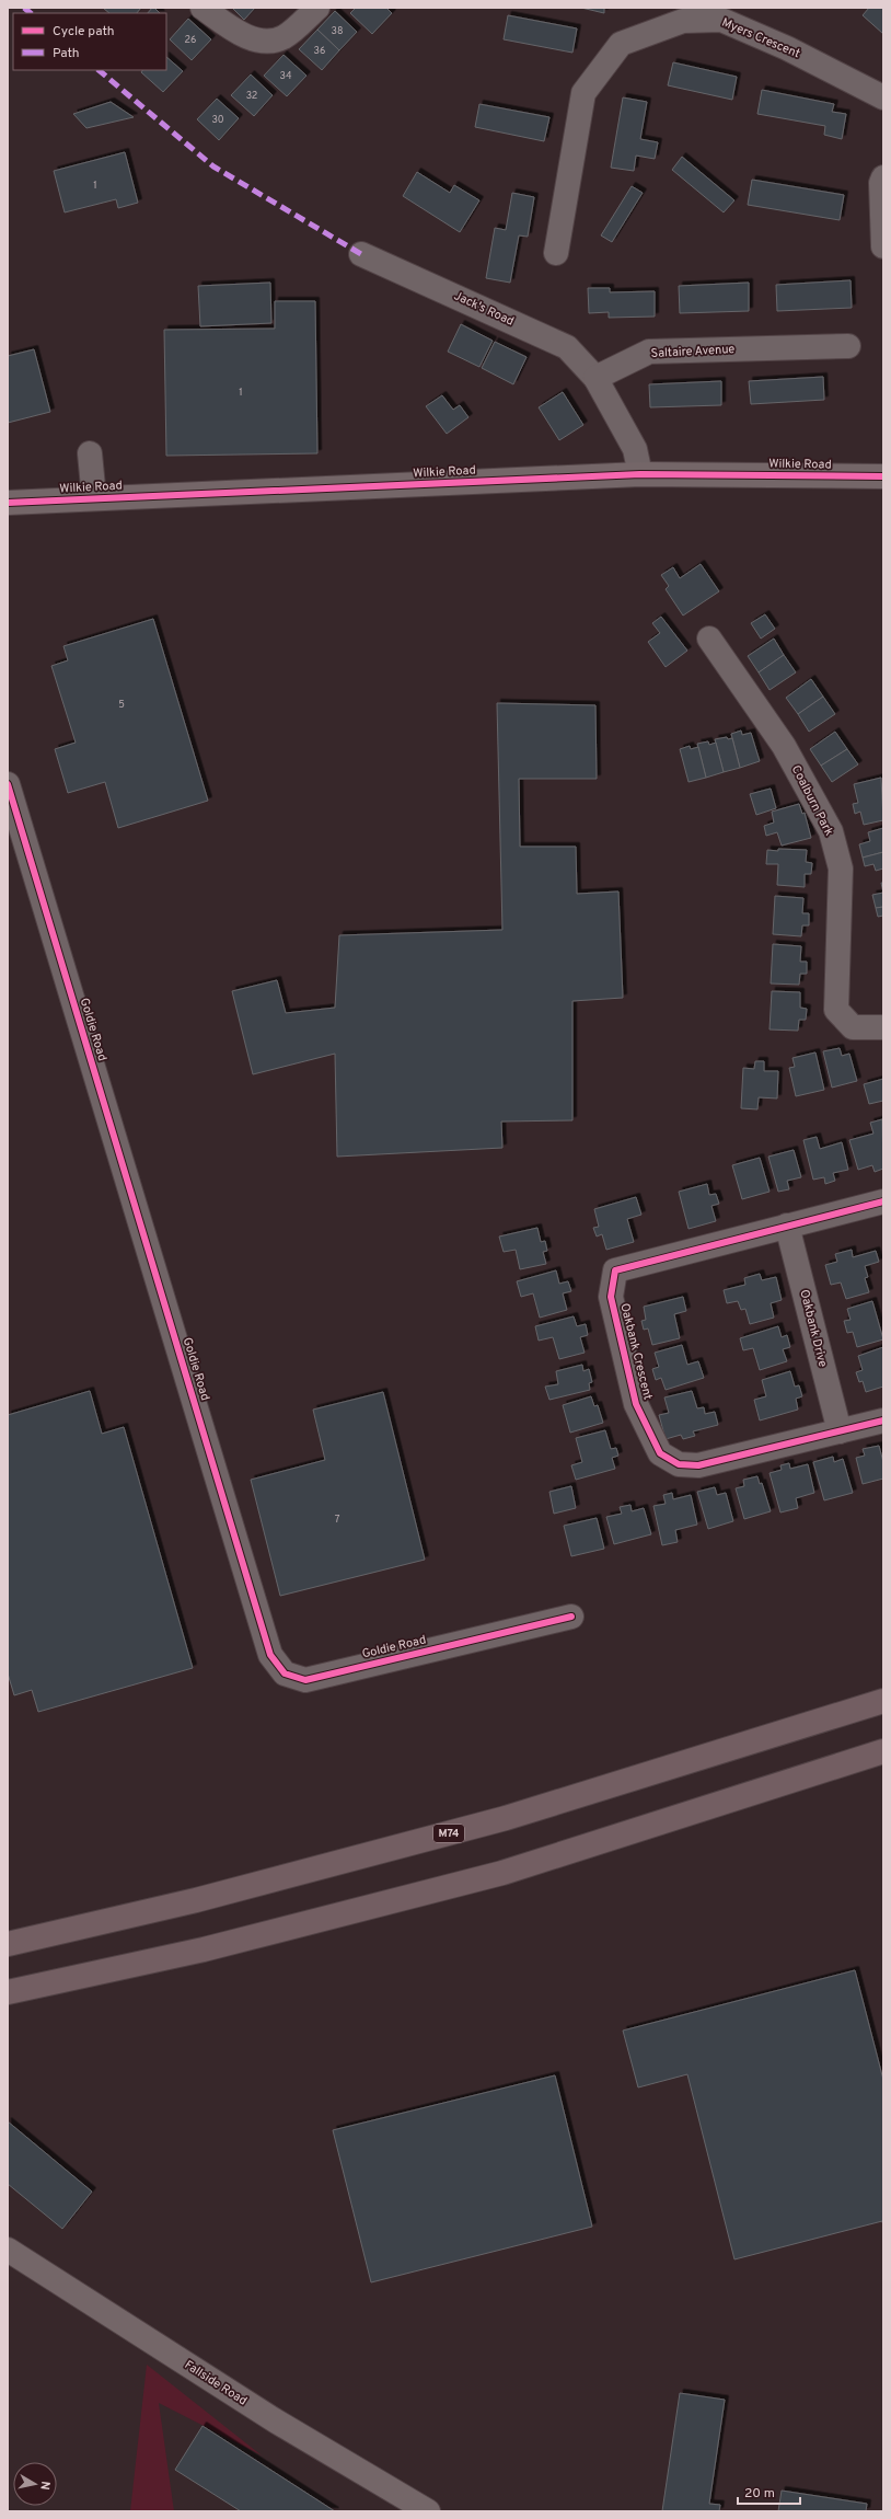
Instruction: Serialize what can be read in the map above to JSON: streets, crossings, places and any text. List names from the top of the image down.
{
  "streets": {
    "highway": ["M74"],
    "street": [
      "Myers Crescent",
      "Jack's Road",
      "Saltaire Avenue",
      "Wilkie Road",
      "Coalburn Park",
      "Goldie Road",
      "Oakbank Drive",
      "Oakbank Crescent",
      "Fallside Road"
    ]
  },
  "crossings": [
    ["Jack's Road", "Saltaire Avenue"],
    ["Oakbank Drive", "Oakbank Crescent"]
  ],
  "house_numbers": [
    "38",
    "26",
    "36",
    "34",
    "32",
    "30",
    "1",
    "1",
    "5",
    "7"
  ],
  "legend": ["Cycle path", "Path"],
  "scale_bar": "20 m",
  "north": "right"
}
